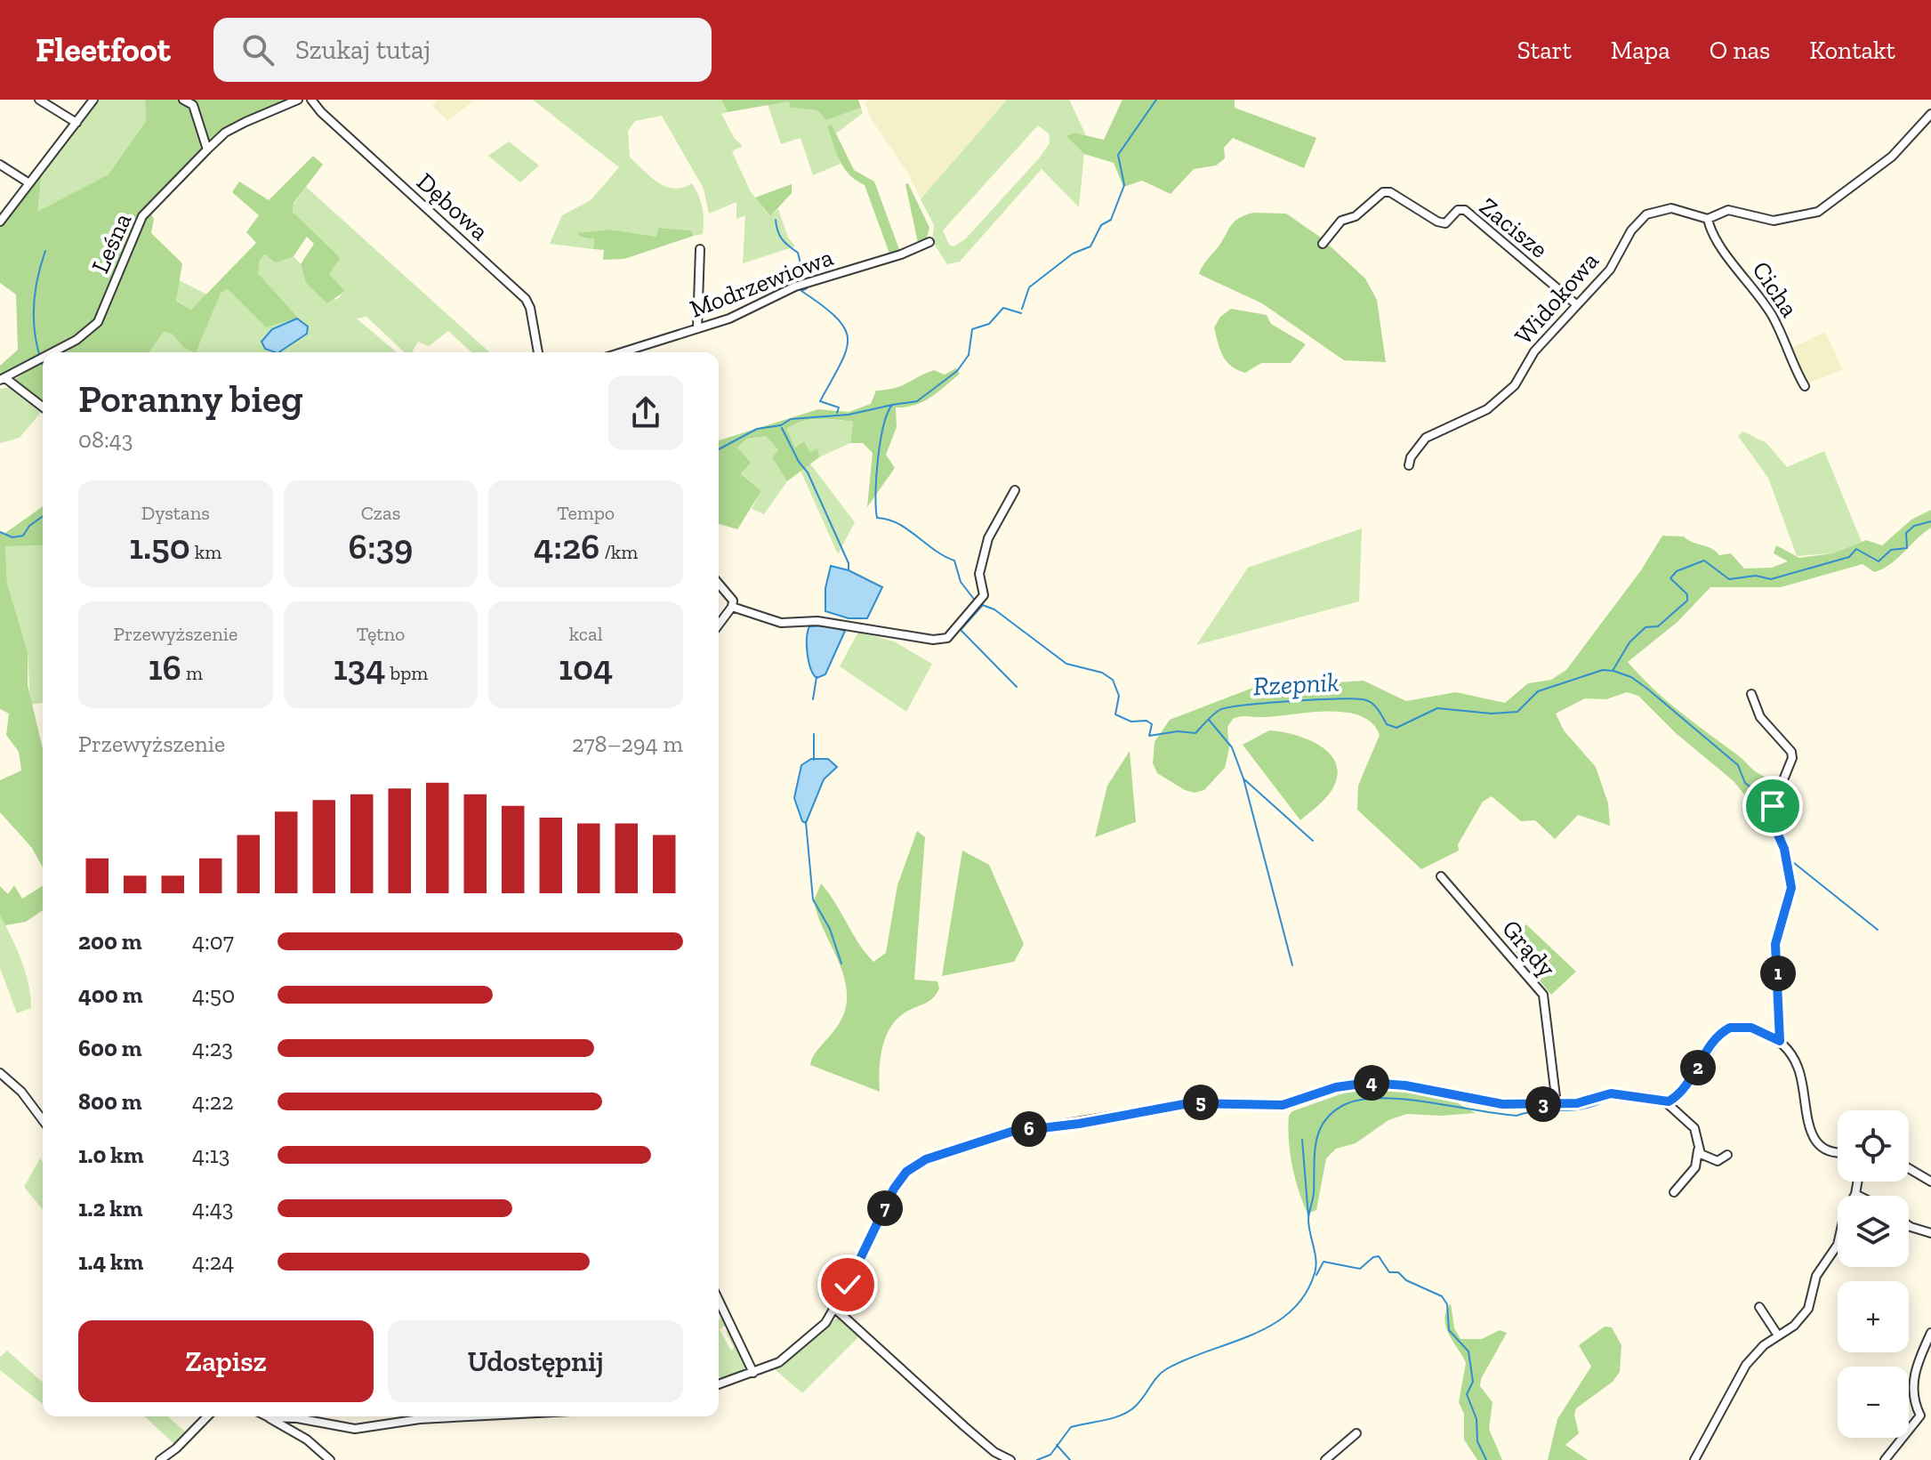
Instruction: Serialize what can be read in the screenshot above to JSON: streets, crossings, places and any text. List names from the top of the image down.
{
  "streets": {
    "street": [
      "Dębowa",
      "Zacisze",
      "Leśna",
      "Modrzewiowa",
      "Cicha",
      "Widokowa",
      "Grądy"
    ]
  },
  "crossings": [
    ["Zacisze", "Widokowa"],
    ["Cicha", "Widokowa"]
  ],
  "water": ["Rzepnik"],
  "page": {
    "header": "Fleetfoot",
    "search": "Szukaj tutaj",
    "nav": [
      "Start",
      "Mapa",
      "O nas",
      "Kontakt"
    ],
    "heading": ["Poranny bieg", "08:43"],
    "stats": [
      ["Dystans", "1.50 km"],
      ["Czas", "6:39"],
      ["Tempo", "4:26 /km"],
      ["Przewyższenie", "16 m"],
      ["Tętno", "134 bpm"],
      ["kcal", "104"]
    ],
    "chart": ["Przewyższenie", "278–294 m"],
    "list": [
      {
        "name": "200 m",
        "note": "4:07"
      },
      {
        "name": "400 m",
        "note": "4:50"
      },
      {
        "name": "600 m",
        "note": "4:23"
      },
      {
        "name": "800 m",
        "note": "4:22"
      },
      {
        "name": "1.0 km",
        "note": "4:13"
      },
      {
        "name": "1.2 km",
        "note": "4:43"
      },
      {
        "name": "1.4 km",
        "note": "4:24"
      }
    ],
    "pins": [
      "1",
      "2",
      "4",
      "5",
      "3",
      "6",
      "7"
    ],
    "map_buttons": ["+", "−"],
    "buttons": ["Zapisz", "Udostępnij"]
  }
}
